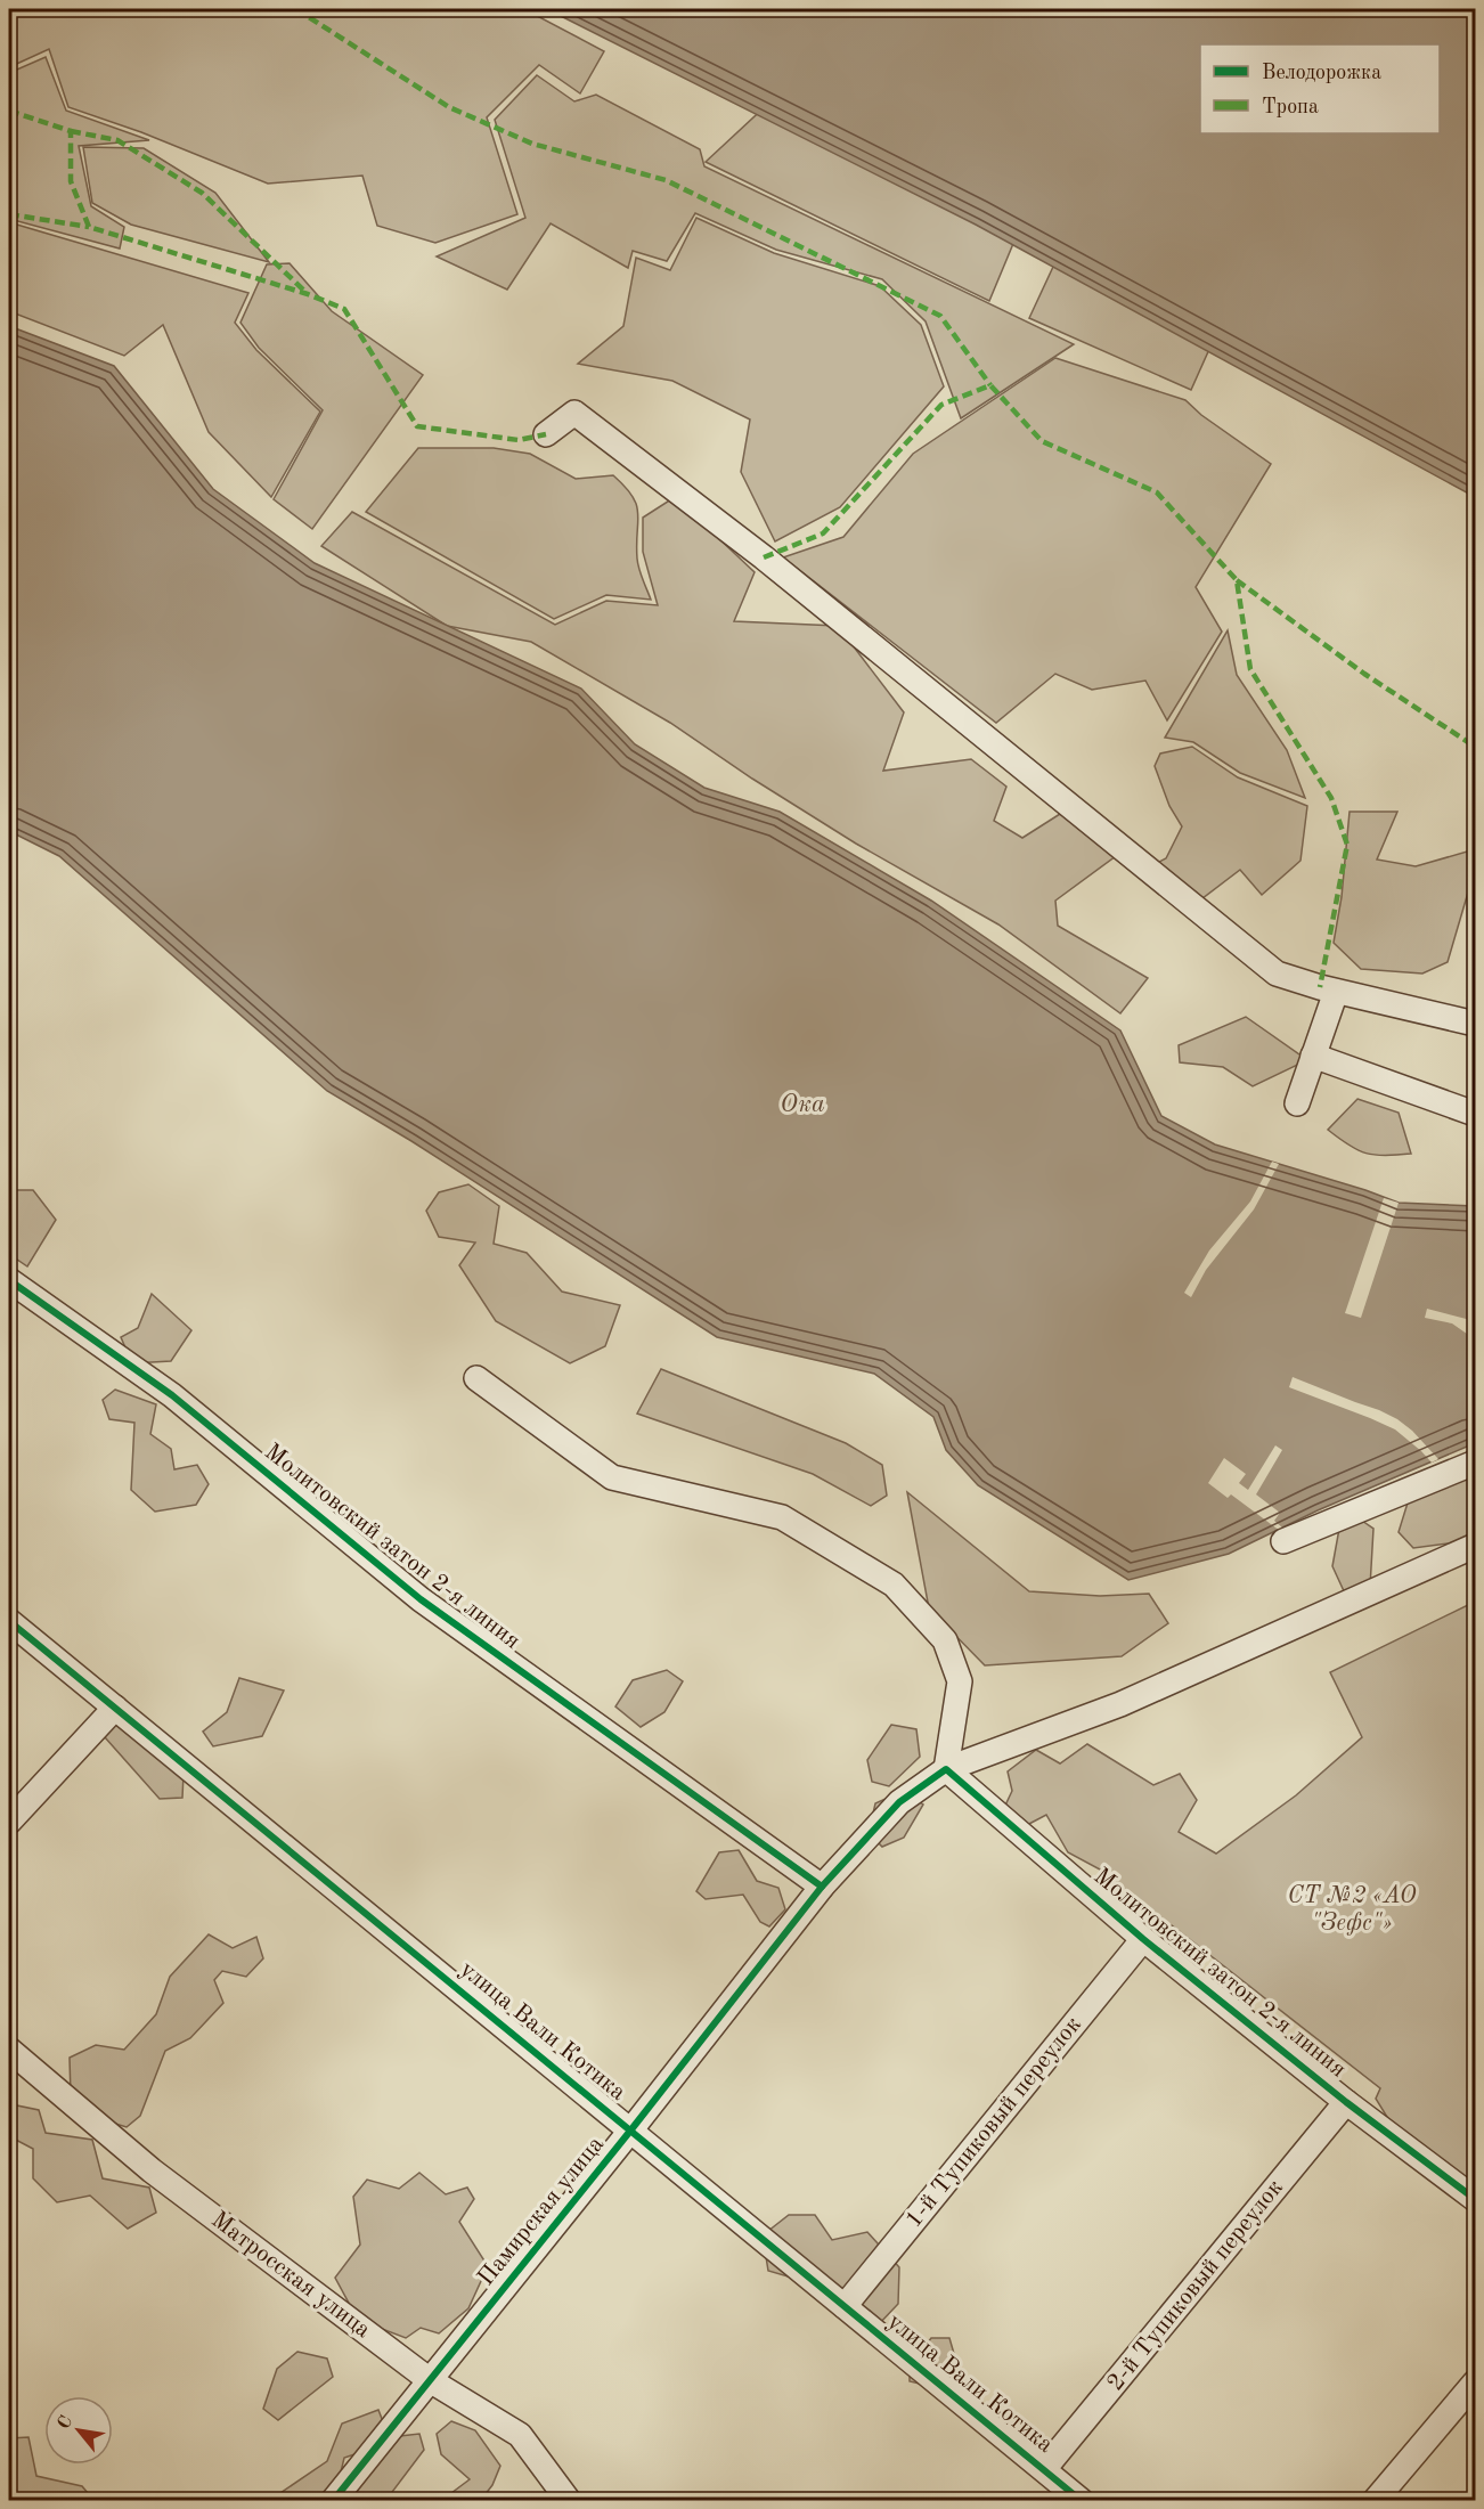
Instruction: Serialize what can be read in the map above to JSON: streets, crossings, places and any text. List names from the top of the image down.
{
  "streets": {
    "street": [
      "Молитовский затон 2-я линия",
      "улица Вали Котика",
      "1-й Тупиковый переулок",
      "Памирская улица",
      "Матросская улица",
      "2-й Тупиковый переулок"
    ]
  },
  "crossings": [
    ["Молитовский затон 2-я линия", "1-й Тупиковый переулок"],
    ["Молитовский затон 2-я линия", "Памирская улица"],
    ["Молитовский затон 2-я линия", "2-й Тупиковый переулок"],
    ["улица Вали Котика", "1-й Тупиковый переулок"],
    ["улица Вали Котика", "Памирская улица"],
    ["улица Вали Котика", "2-й Тупиковый переулок"],
    ["Памирская улица", "Матросская улица"]
  ],
  "water": ["Ока"],
  "parks": ["СТ №2 «АО \"Зефс\"»"],
  "legend": ["Велодорожка", "Тропа"],
  "north": "top left"
}
